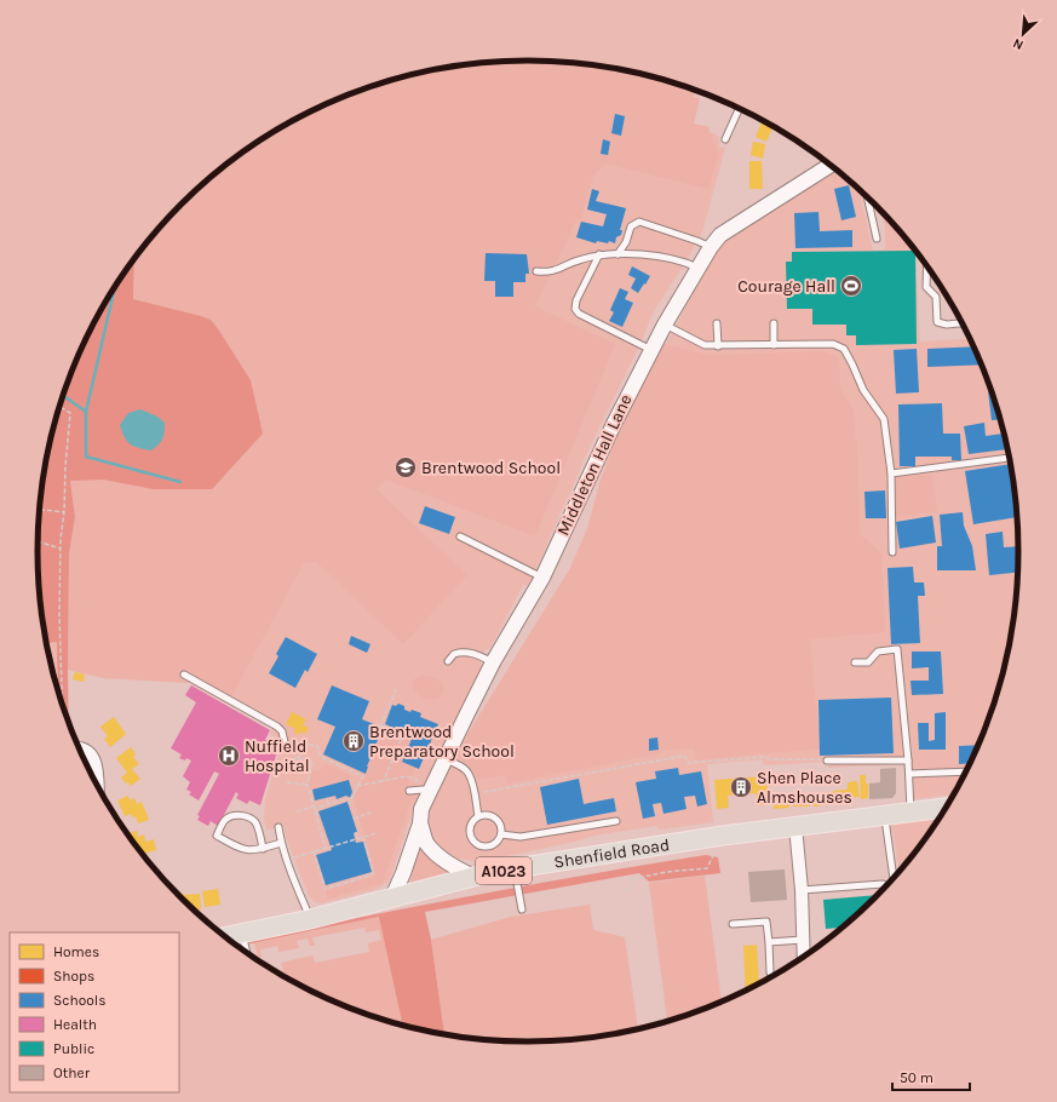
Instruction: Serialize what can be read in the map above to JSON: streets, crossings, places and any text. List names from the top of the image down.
{
  "streets": {
    "main road": ["Shenfield Road", "A1023"],
    "street": ["Middleton Hall Lane"]
  },
  "crossings": [
    ["Middleton Hall Lane", "Shenfield Road"]
  ],
  "places": {
    "sports": ["Courage Hall"],
    "school or university": ["Brentwood School"],
    "building": ["Brentwood Preparatory School", "Shen Place Almshouses"],
    "hospital": ["Nuffield Hospital"]
  },
  "legend": [
    "Homes",
    "Shops",
    "Schools",
    "Health",
    "Public",
    "Other"
  ],
  "scale_bar": "50 m",
  "north": "bottom left"
}
